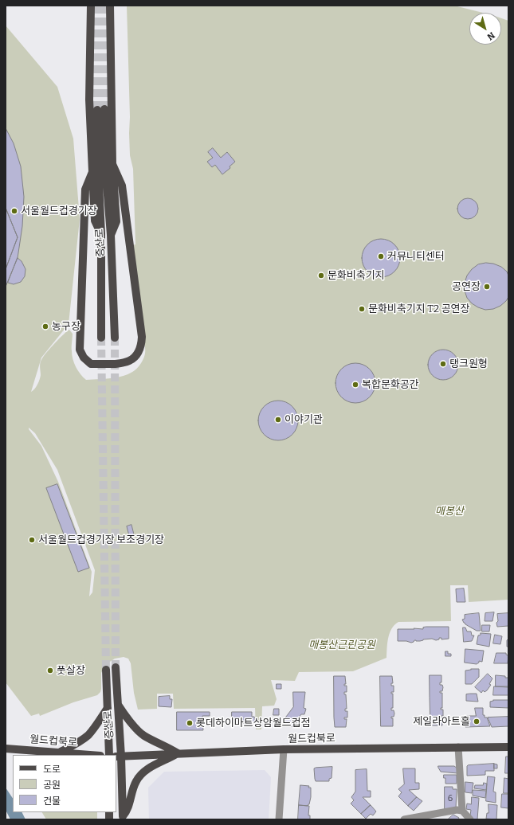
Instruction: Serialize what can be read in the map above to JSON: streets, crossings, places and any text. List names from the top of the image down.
{
  "streets": {
    "main road": ["증산로", "월드컵북로"]
  },
  "crossings": [
    ["증산로", "월드컵북로"]
  ],
  "parks": ["매봉산", "매봉산근린공원"],
  "places": [
    "서울월드컵경기장",
    "커뮤니티센터",
    "문화비축기지",
    "공연장",
    "문화비축기지 T2 공연장",
    "농구장",
    "탱크원형",
    "복합문화공간",
    "이야기관",
    "서울월드컵경기장 보조경기장",
    "풋살장",
    "제일라아트홀",
    "롯데하이마트상암월드컵점"
  ],
  "house_numbers": ["6"],
  "legend": ["도로", "공원", "건물"],
  "north": "bottom right"
}
